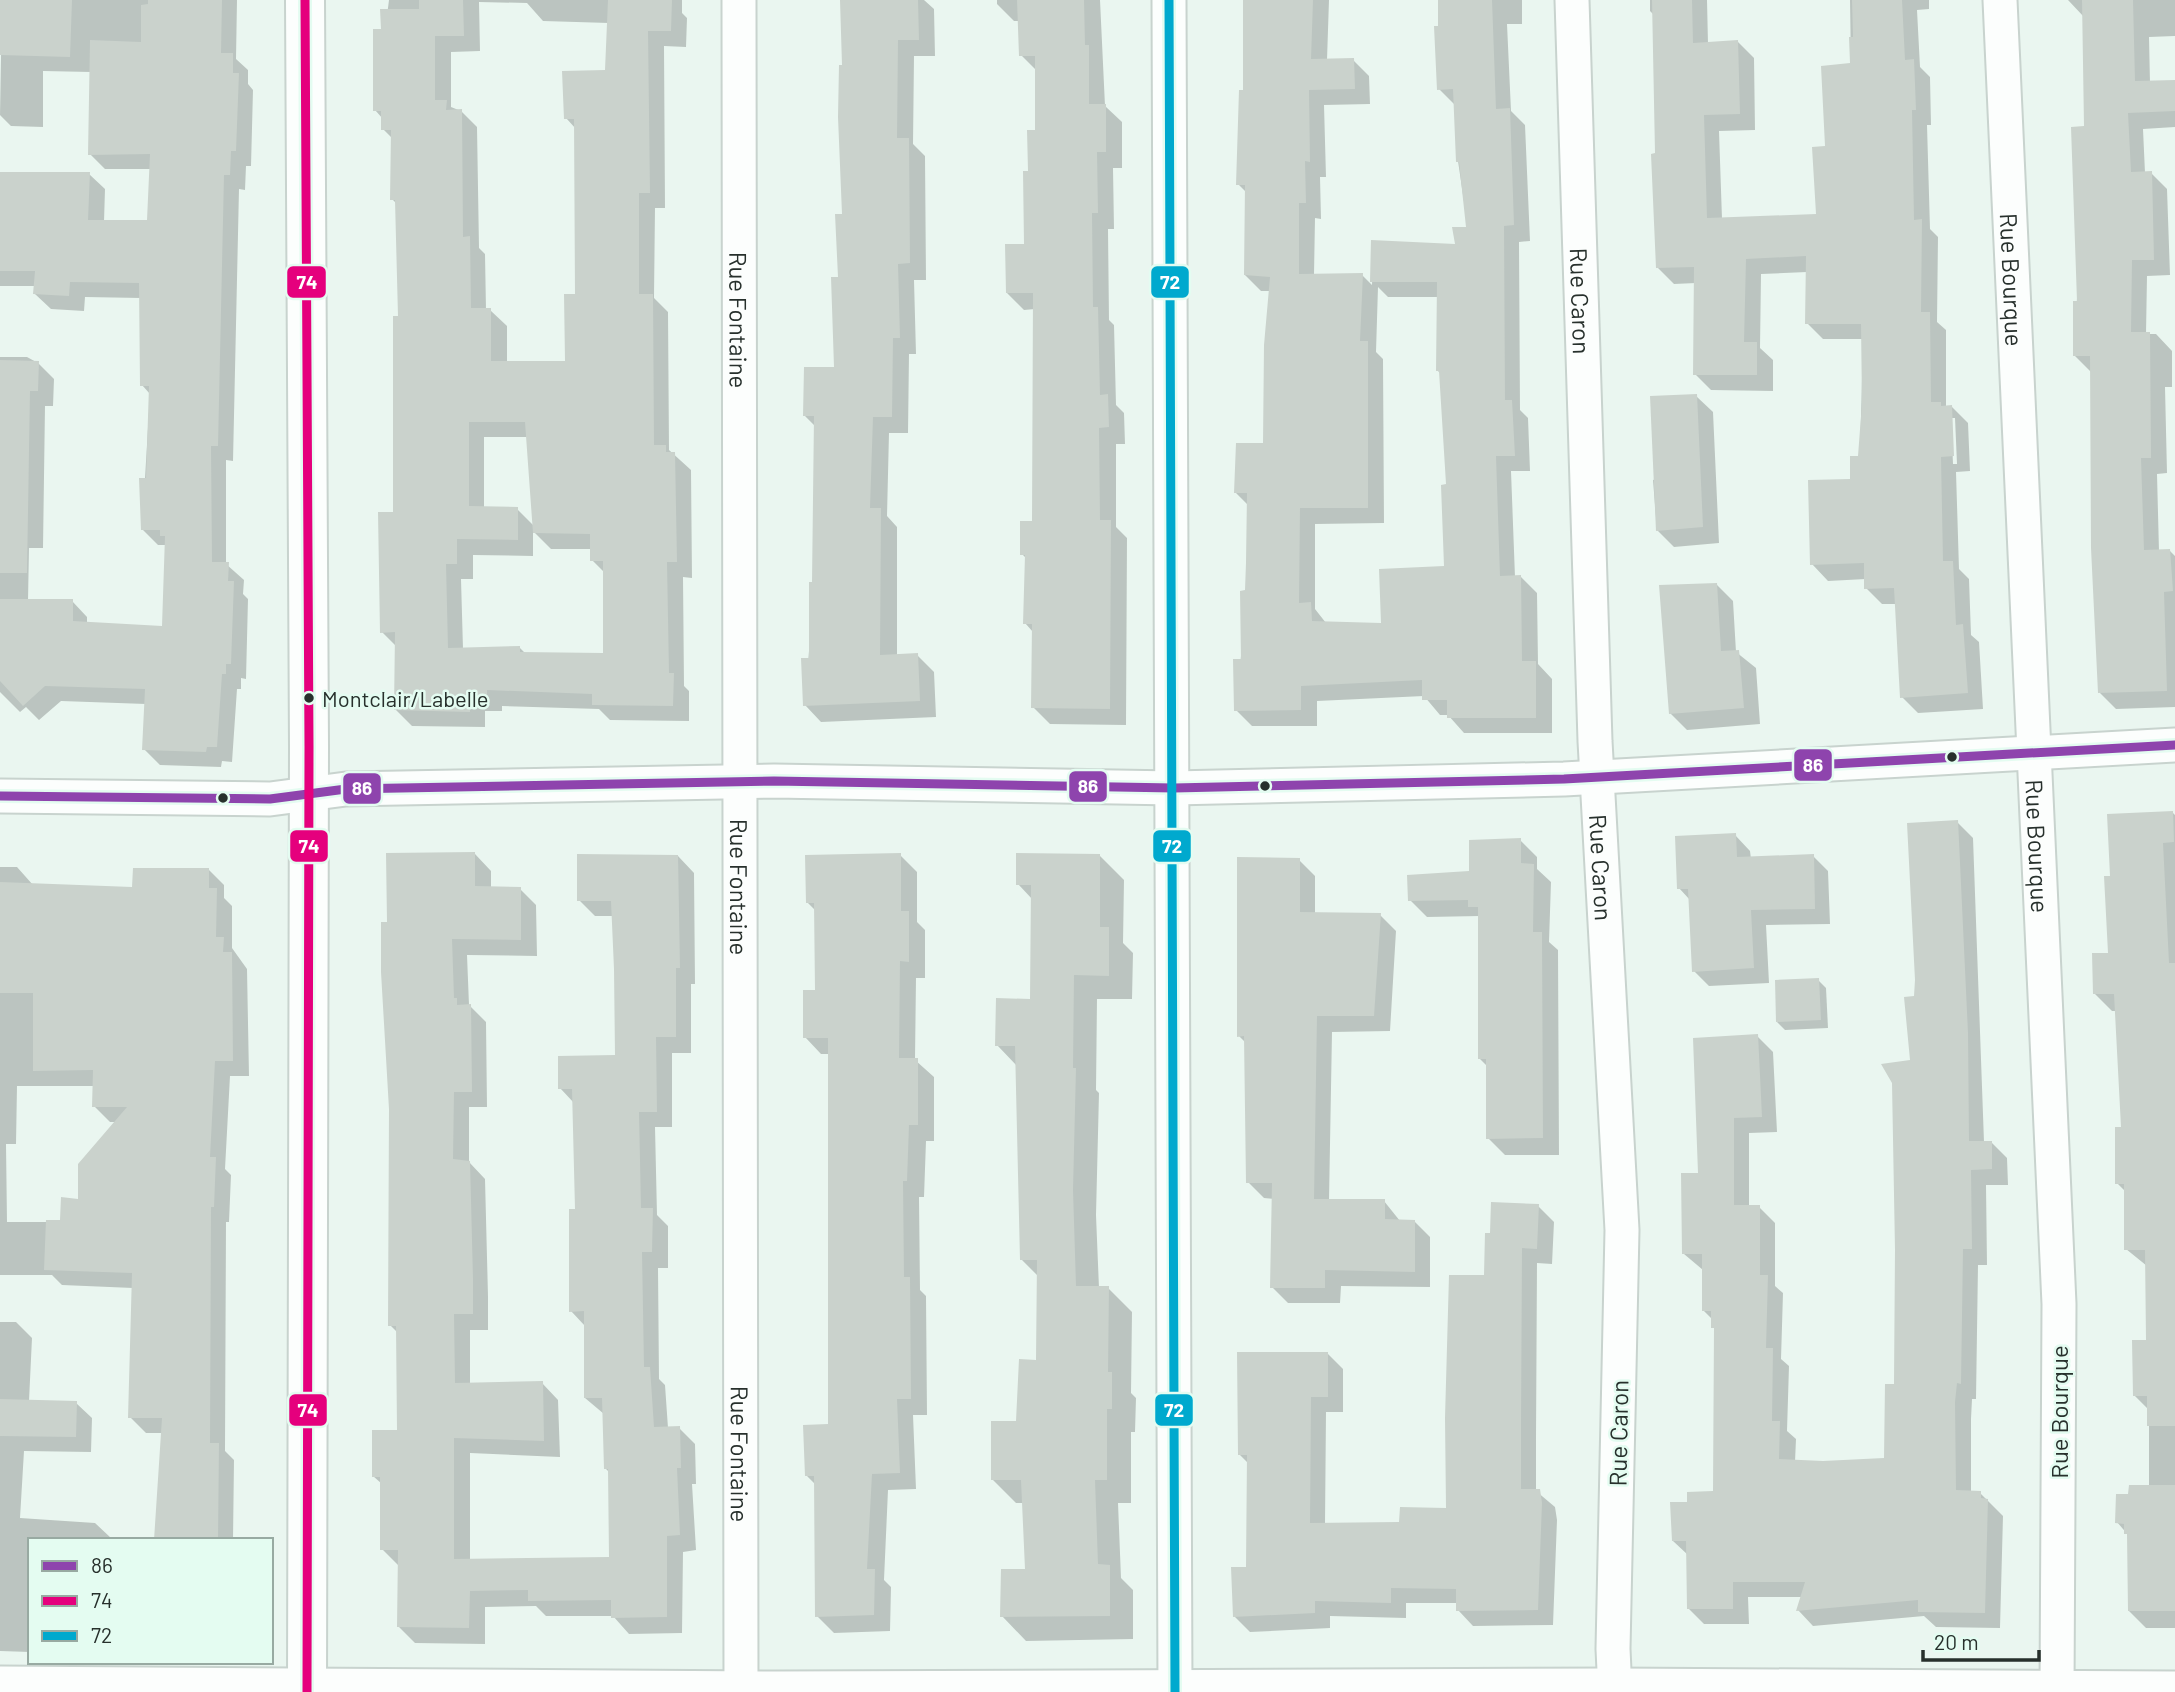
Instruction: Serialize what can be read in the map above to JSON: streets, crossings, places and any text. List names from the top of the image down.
{
  "streets": {
    "street": ["Rue Bourque", "Rue Caron", "Rue Fontaine"]
  },
  "places": ["Montclair/Labelle"],
  "lines": ["transit line 74", "transit line 72", "transit line 86"],
  "legend": ["86", "74", "72"],
  "scale_bar": "20 m"
}
